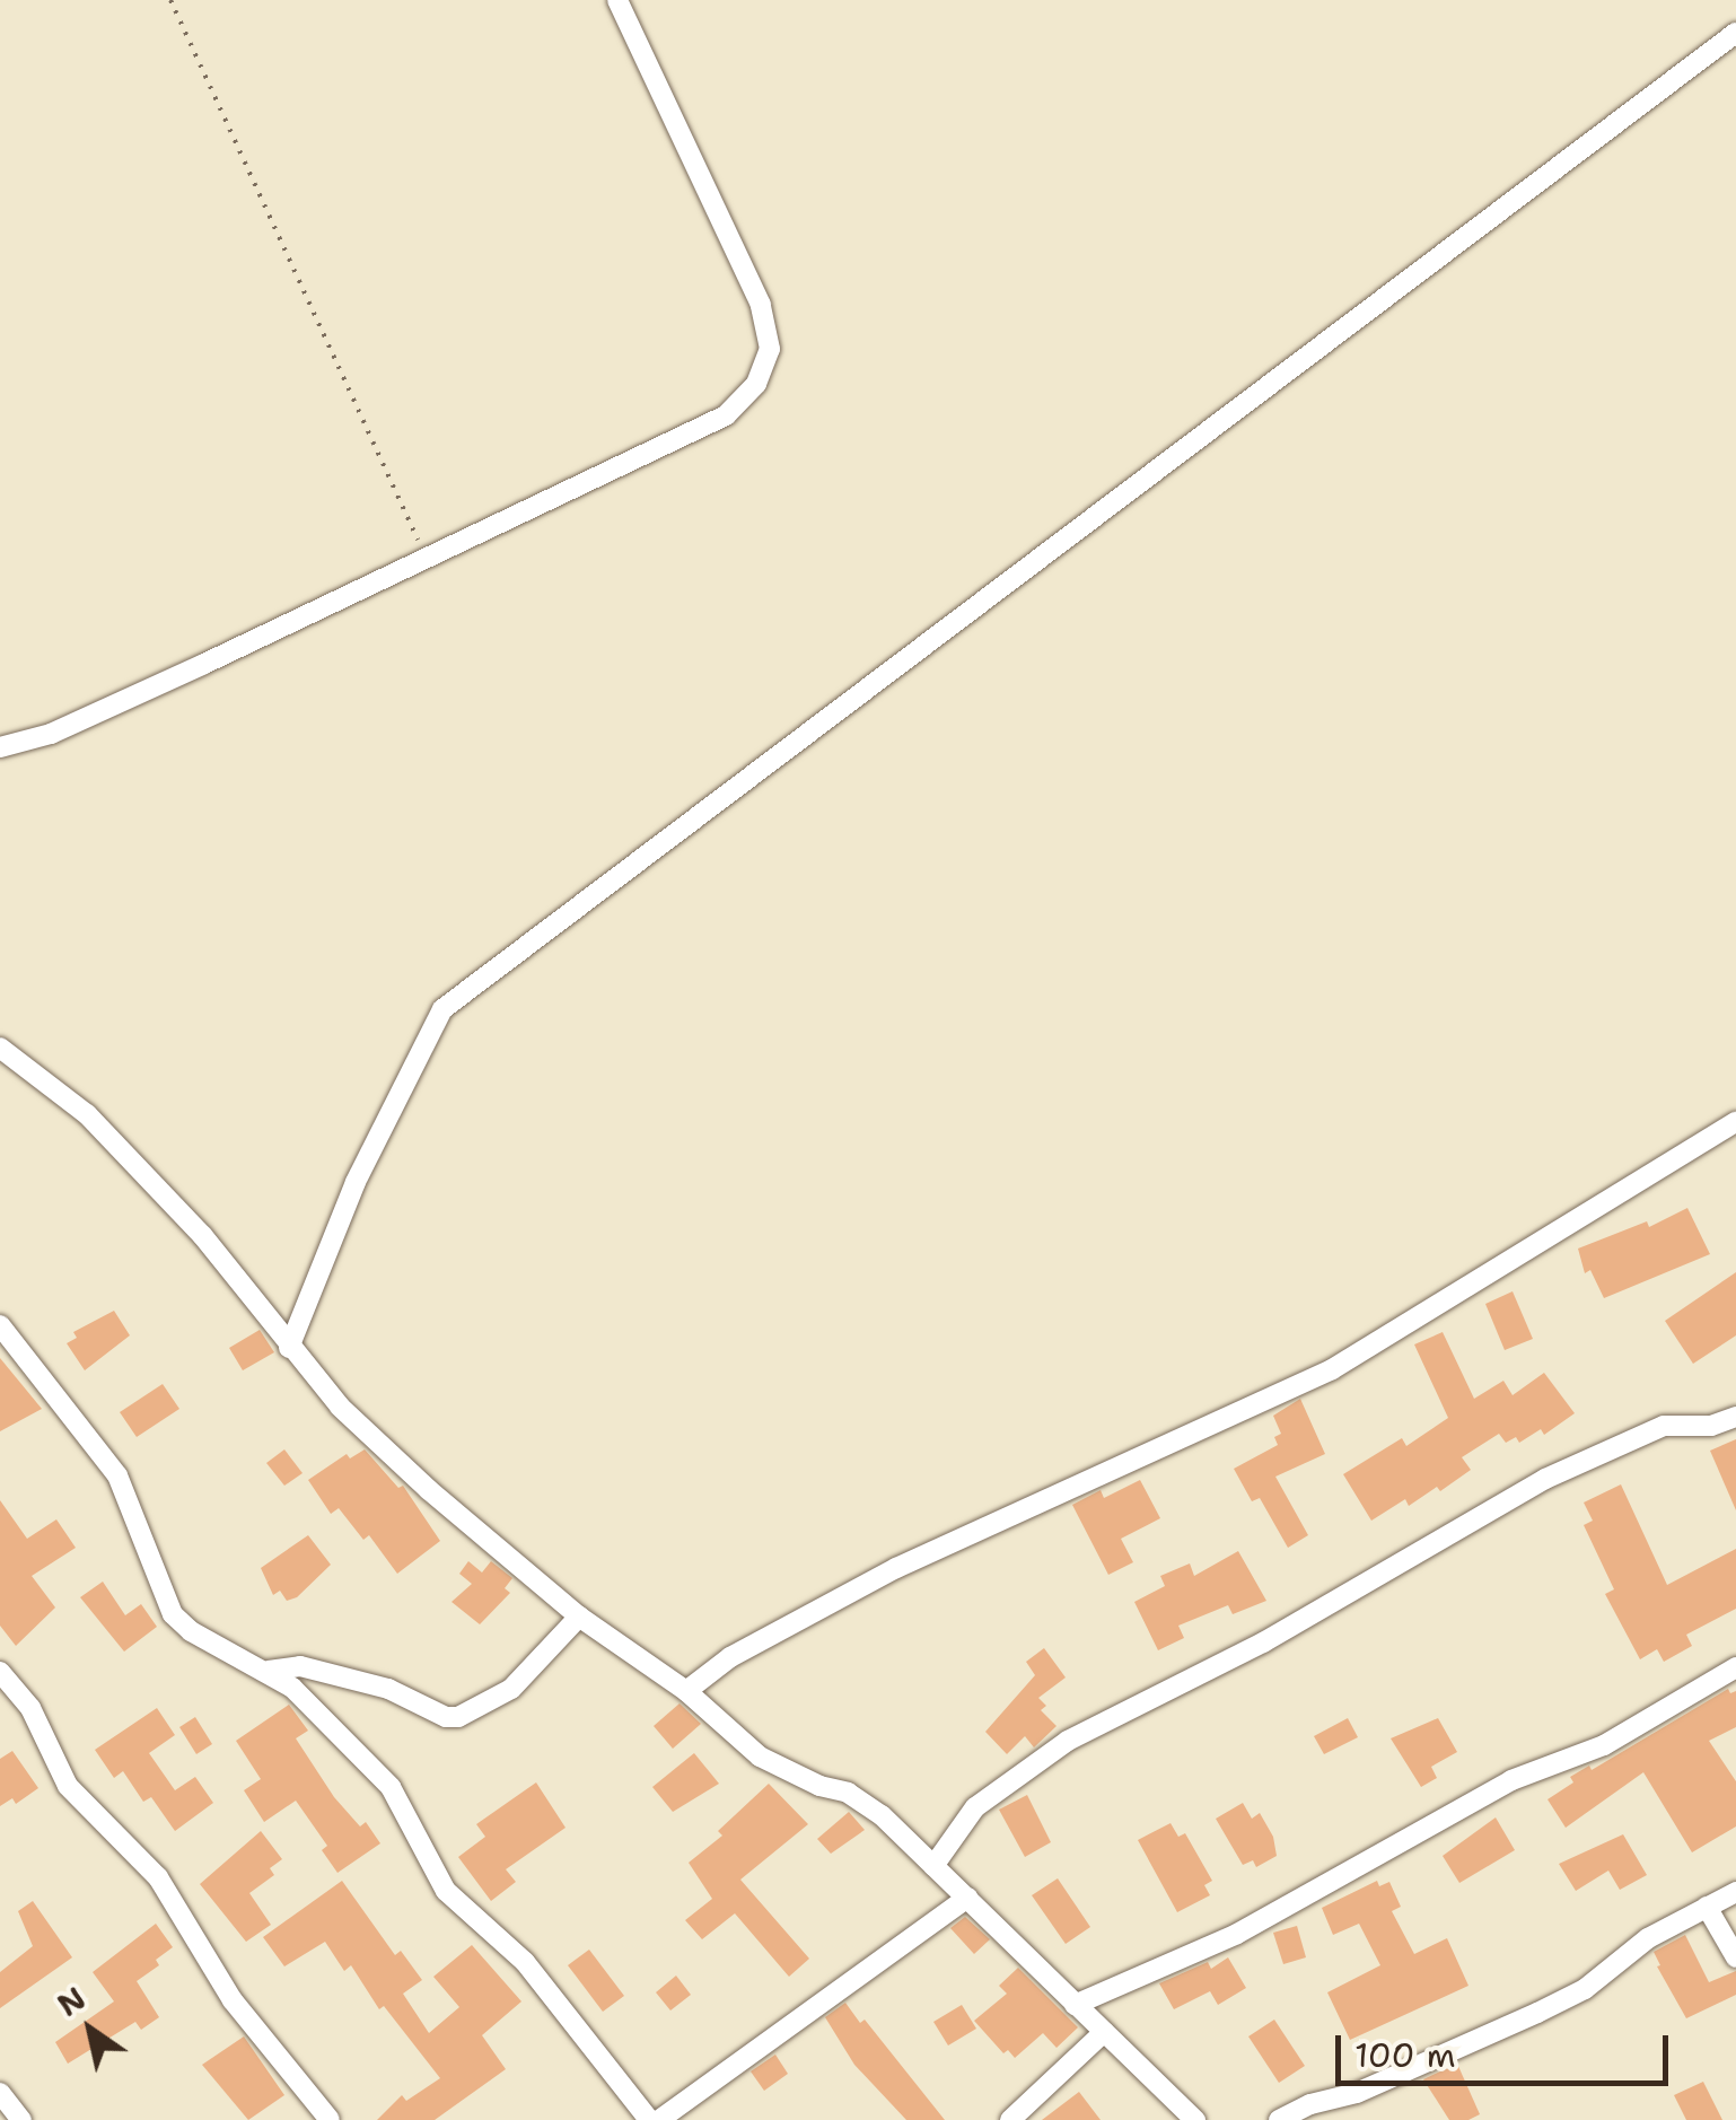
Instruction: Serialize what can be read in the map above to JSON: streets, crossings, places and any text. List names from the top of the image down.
{
  "scale_bar": "100 m",
  "north": "top left"
}
